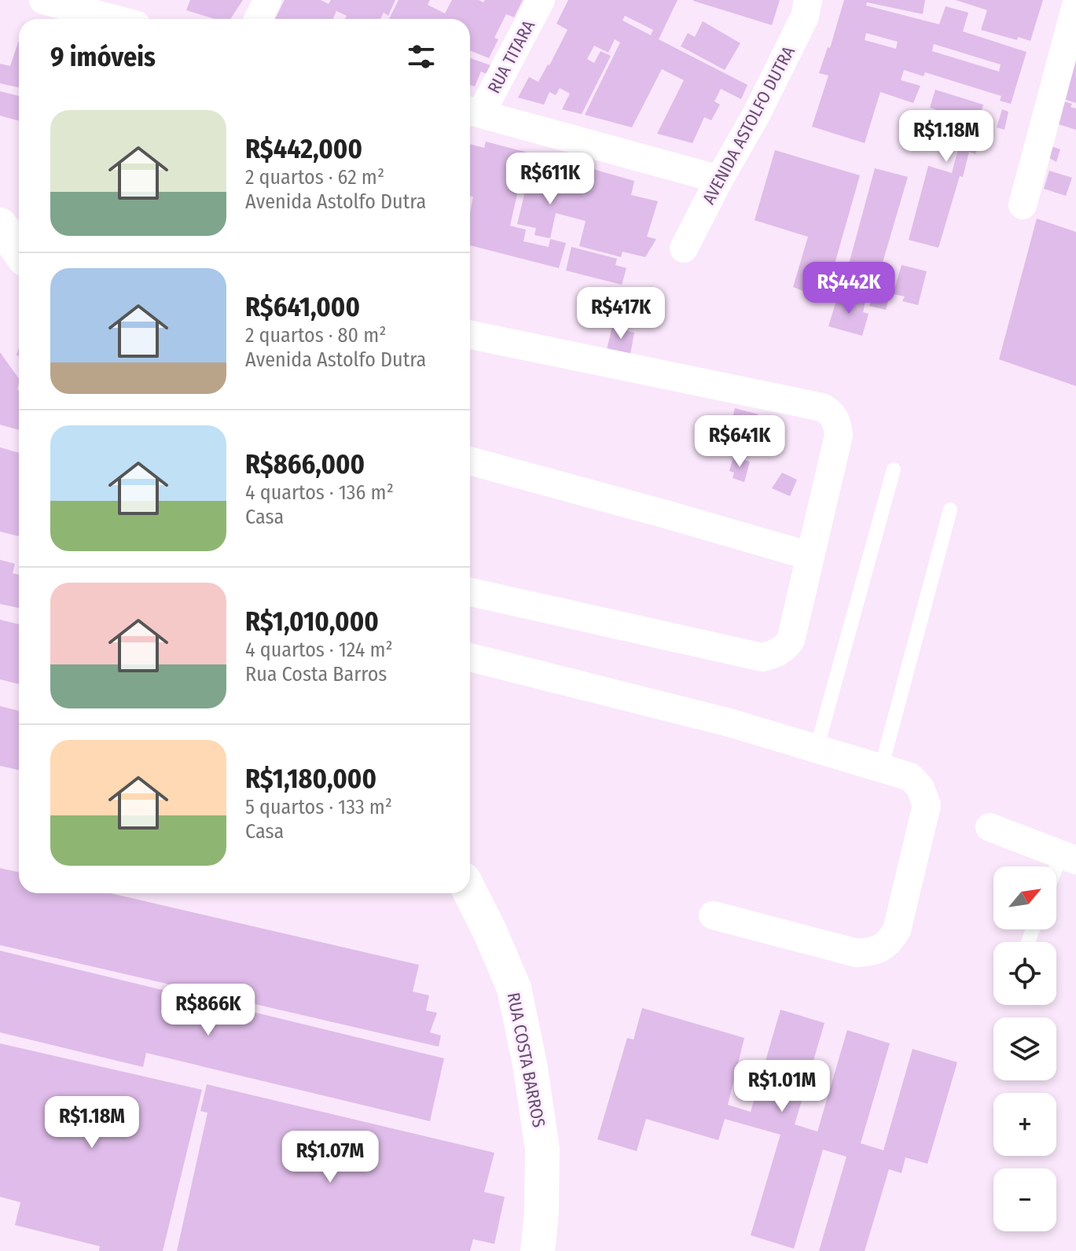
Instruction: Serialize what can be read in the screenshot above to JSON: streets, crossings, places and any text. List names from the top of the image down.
{
  "streets": {
    "main road": ["RUA COSTA BARROS"],
    "street": ["RUA TITARA", "AVENIDA ASTOLFO DUTRA"]
  },
  "north": "top right",
  "page": {
    "heading": "9 imóveis",
    "list": [
      {
        "name": "R$442,000",
        "note": "2 quartos · 62 m² · Avenida Astolfo Dutra"
      },
      {
        "name": "R$641,000",
        "note": "2 quartos · 80 m² · Avenida Astolfo Dutra"
      },
      {
        "name": "R$866,000",
        "note": "4 quartos · 136 m² · Casa"
      },
      {
        "name": "R$1,010,000",
        "note": "4 quartos · 124 m² · Rua Costa Barros"
      },
      {
        "name": "R$1,180,000",
        "note": "5 quartos · 133 m² · Casa"
      }
    ],
    "price": [
      "R$1.18M",
      "R$611K",
      "R$442K",
      "R$417K",
      "R$641K",
      "R$866K",
      "R$1.01M",
      "R$1.18M",
      "R$1.07M"
    ],
    "map_buttons": ["+", "−"]
  }
}
